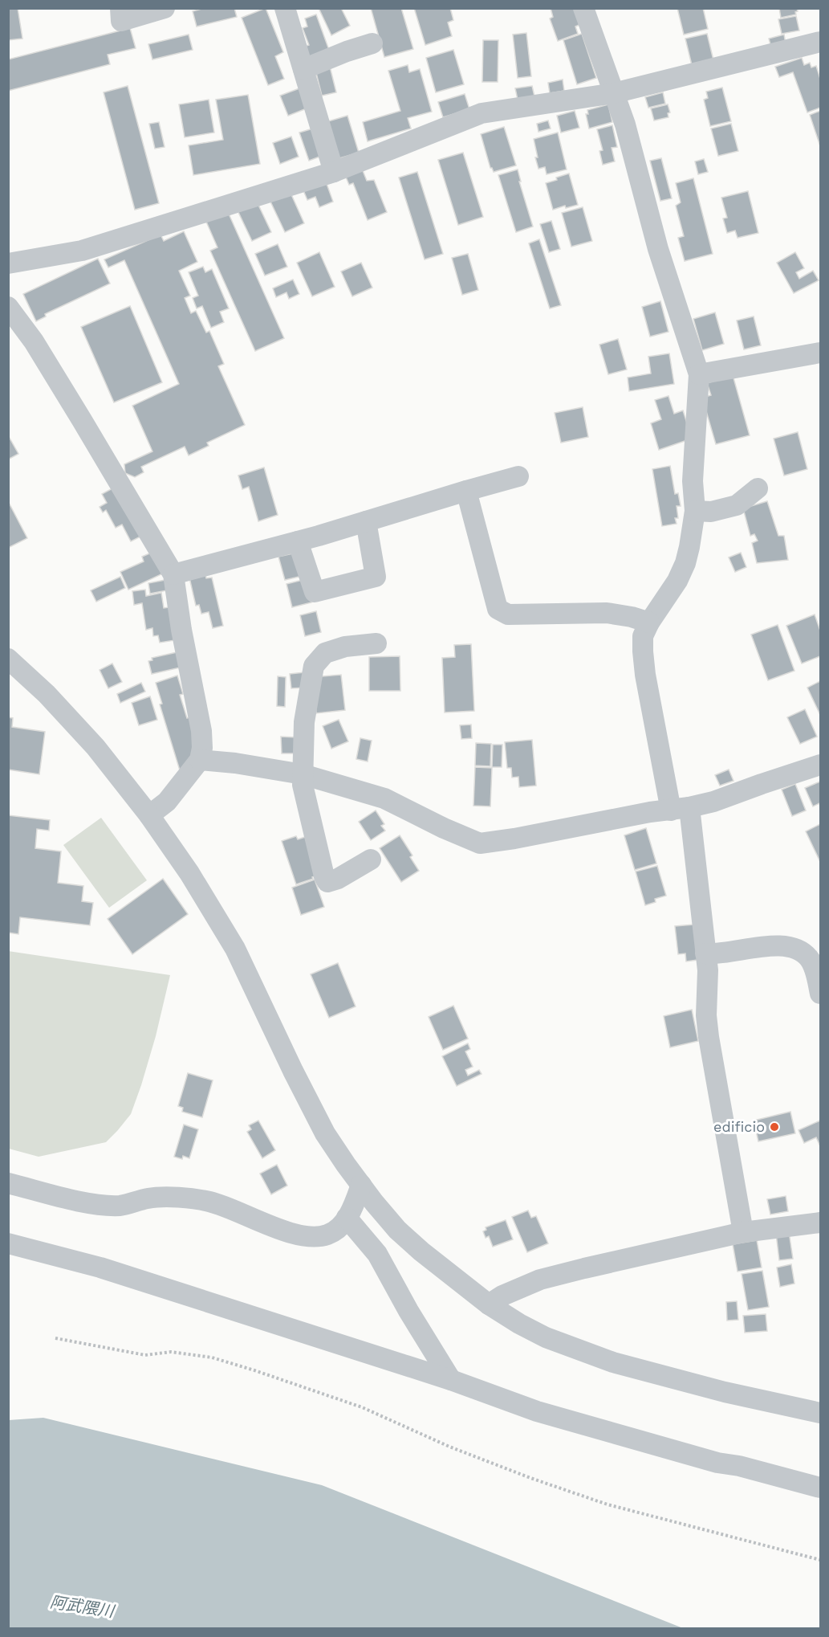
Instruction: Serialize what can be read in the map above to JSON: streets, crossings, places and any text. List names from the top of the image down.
{
  "water": ["阿武隈川"],
  "places": ["edificio"]
}
